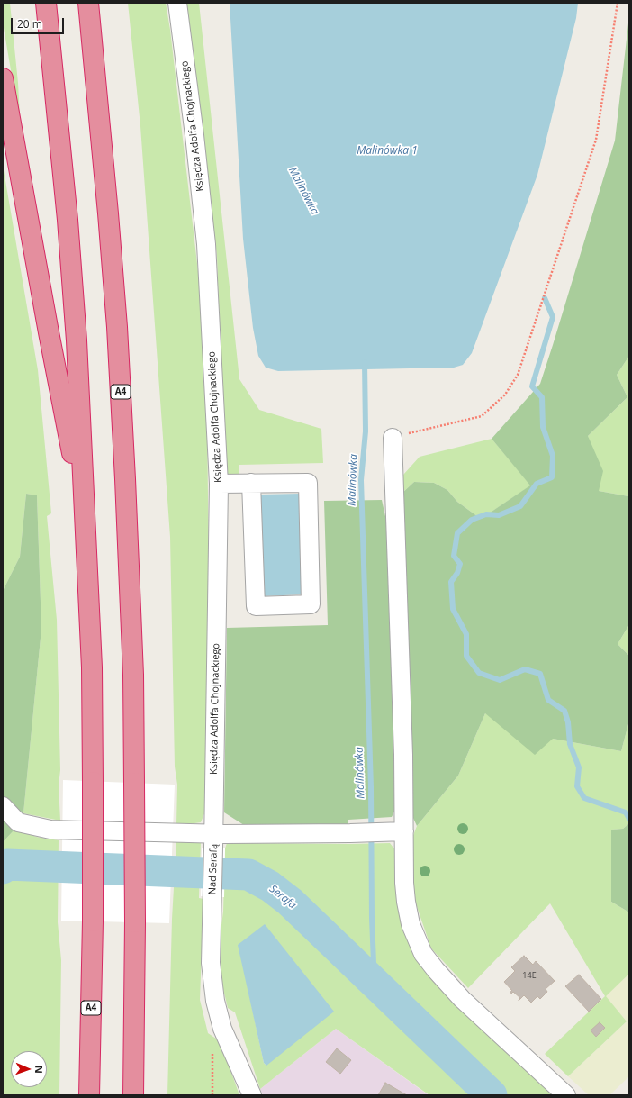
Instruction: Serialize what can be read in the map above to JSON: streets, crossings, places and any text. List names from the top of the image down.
{
  "streets": {
    "highway": ["A4"],
    "street": ["Księdza Adolfa Chojnackiego", "Nad Serafą"]
  },
  "crossings": [
    ["Księdza Adolfa Chojnackiego", "Nad Serafą"]
  ],
  "water": ["Malinówka 1", "Malinówka", "Serafa"],
  "house_numbers": ["14E"],
  "scale_bar": "20 m",
  "north": "right"
}
